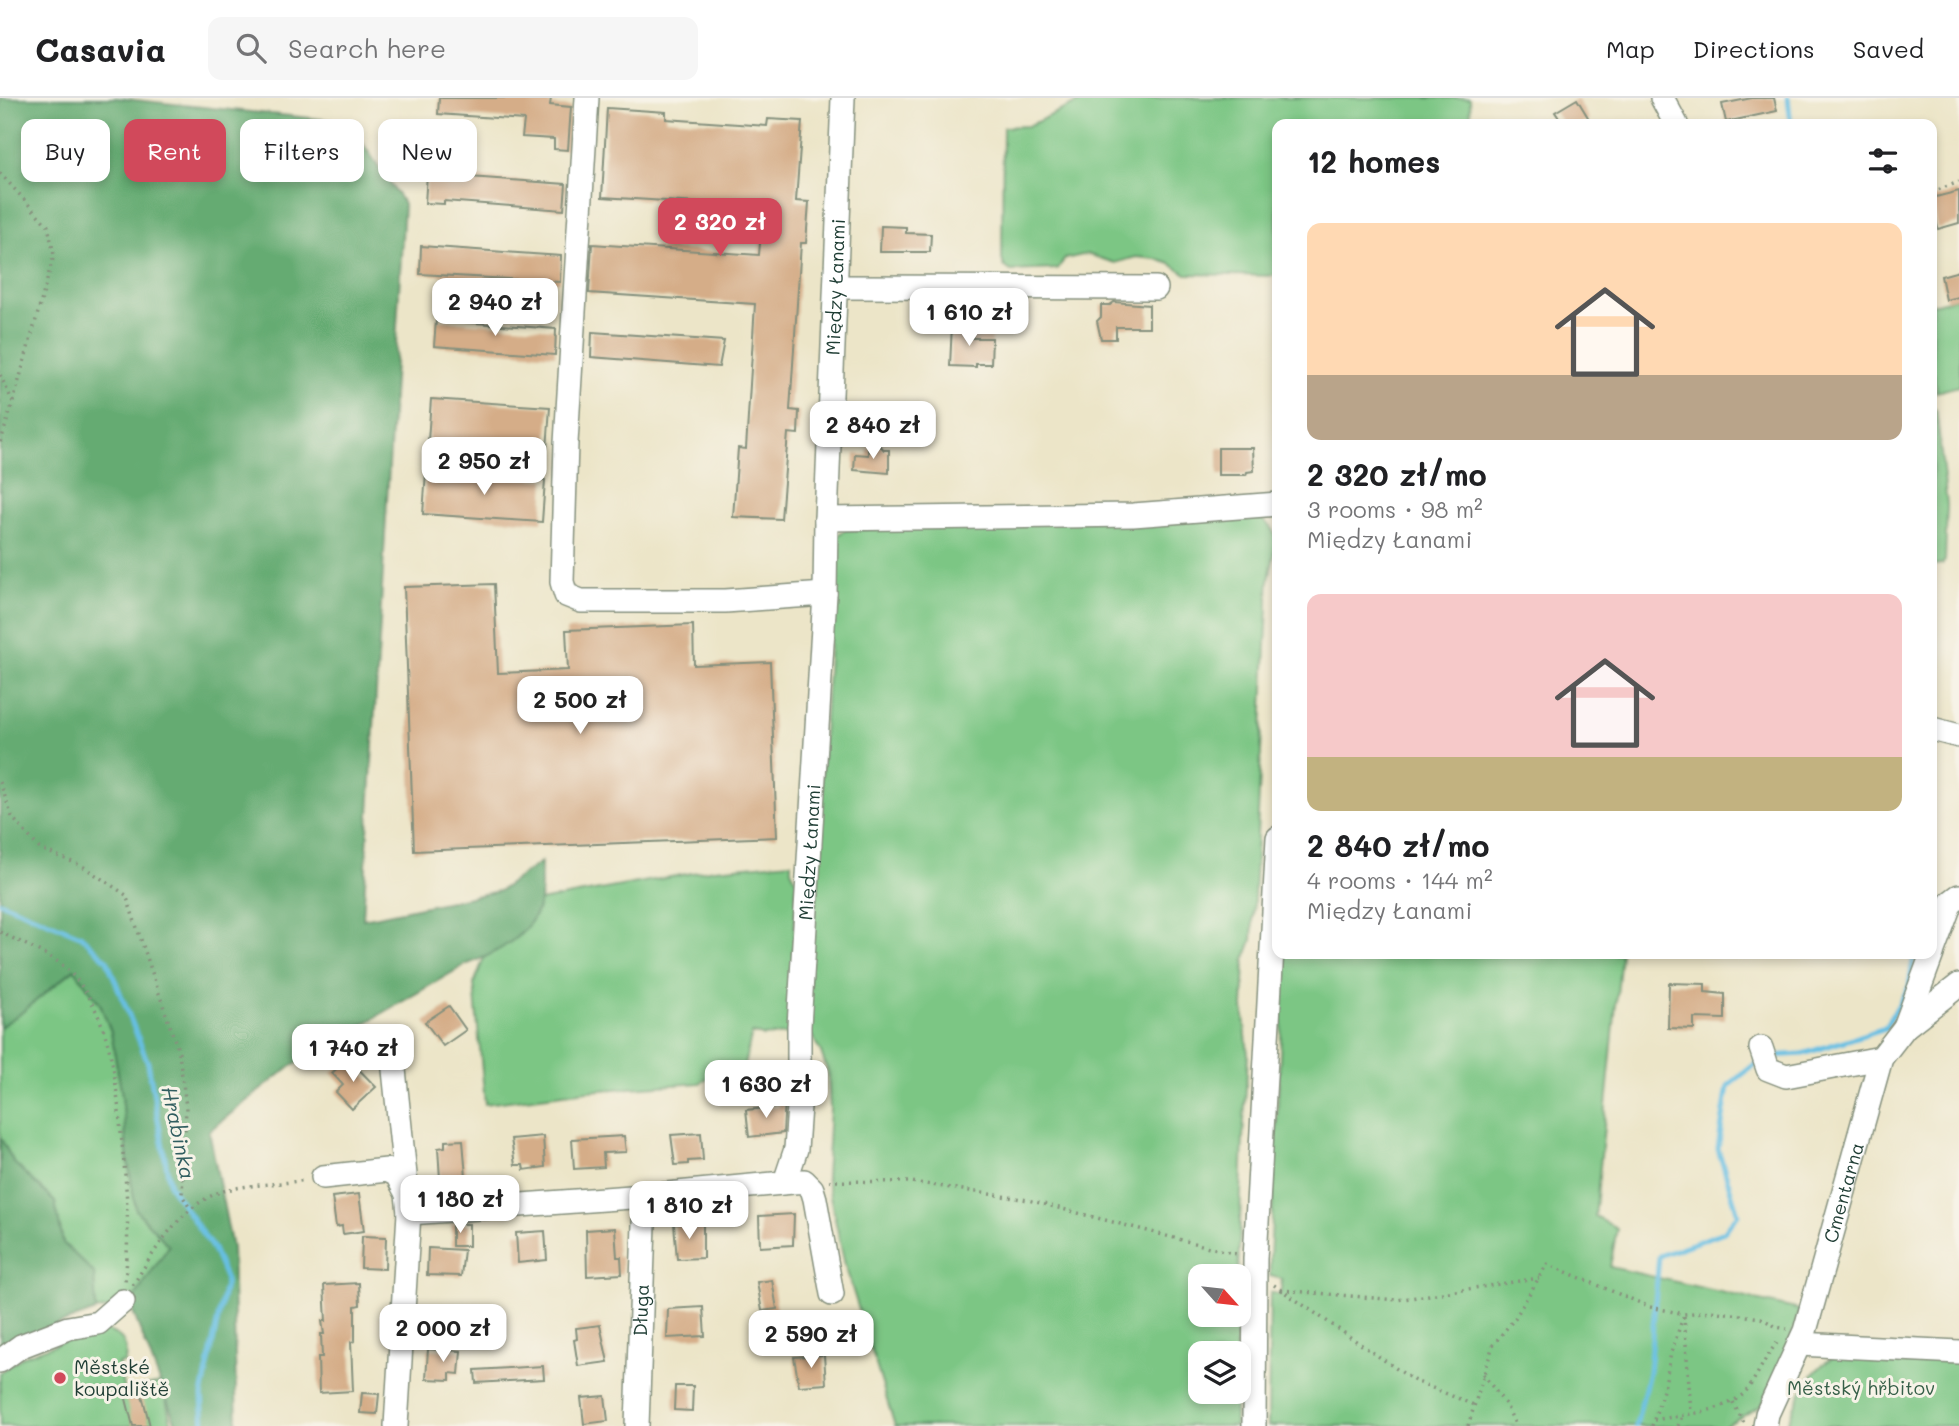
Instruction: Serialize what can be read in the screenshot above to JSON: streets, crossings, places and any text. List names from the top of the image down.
{
  "streets": {
    "street": ["Między Łanami", "Cmentarna", "Długa"]
  },
  "water": ["Hrabinka"],
  "parks": ["Městský hřbitov"],
  "places": ["Městské koupaliště"],
  "north": "bottom right",
  "page": {
    "header": "Casavia",
    "search": "Search here",
    "nav": ["Map", "Directions", "Saved"],
    "chip": [
      "Buy",
      "Rent",
      "Filters",
      "New"
    ],
    "heading": "12 homes",
    "price": [
      "2 320 zł",
      "2 940 zł",
      "1 610 zł",
      "2 840 zł",
      "2 950 zł",
      "2 500 zł",
      "1 740 zł",
      "1 630 zł",
      "1 180 zł",
      "1 810 zł",
      "2 000 zł",
      "2 590 zł"
    ],
    "list": [
      {
        "name": "2 320 zł/mo",
        "note": "3 rooms · 98 m² · Między Łanami"
      },
      {
        "name": "2 840 zł/mo",
        "note": "4 rooms · 144 m² · Między Łanami"
      }
    ]
  }
}
